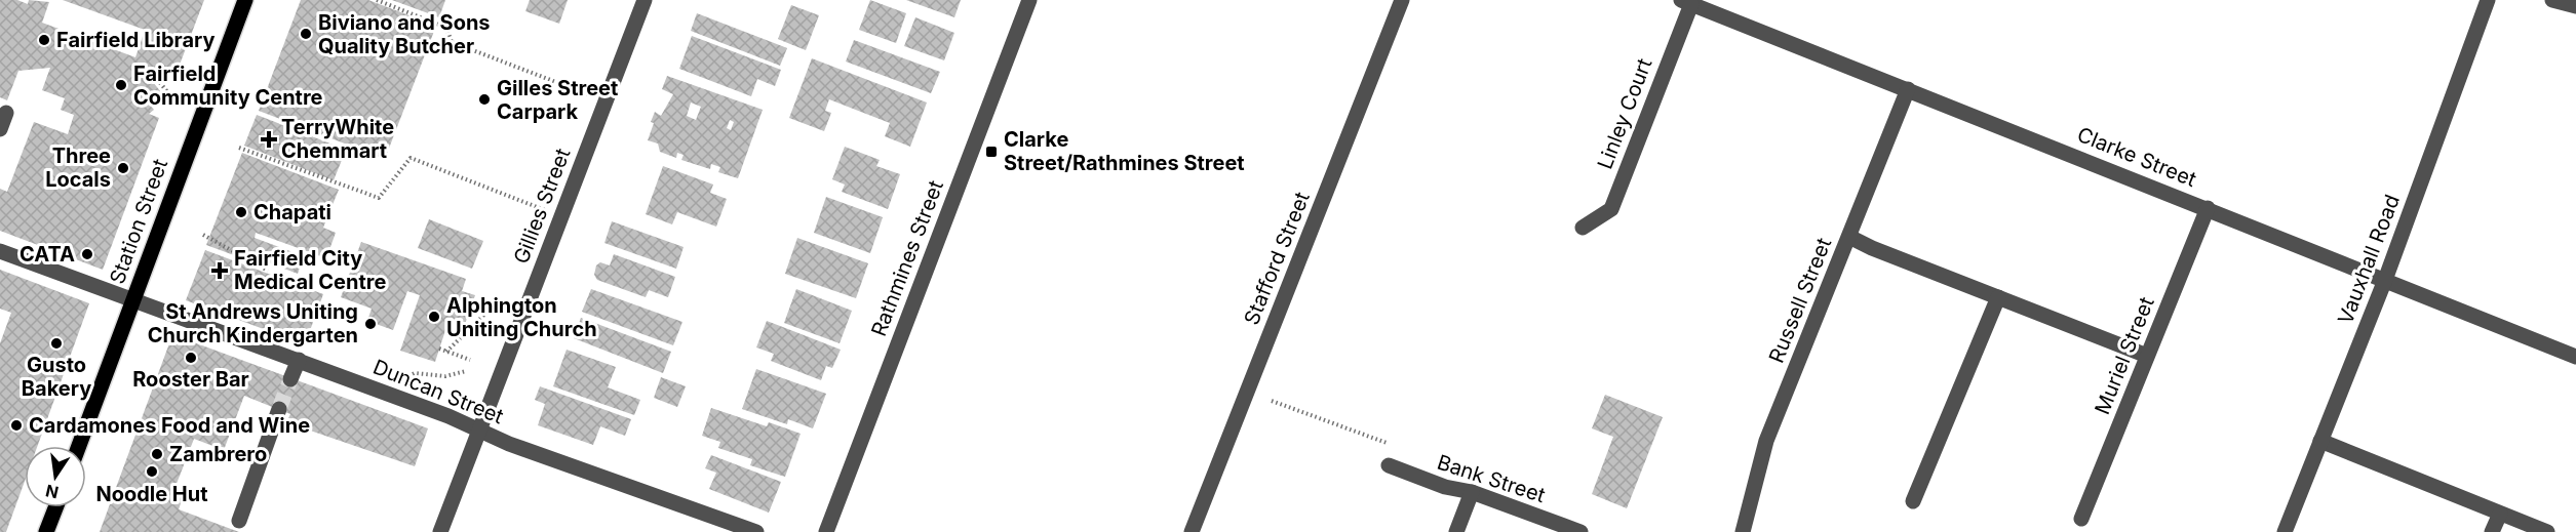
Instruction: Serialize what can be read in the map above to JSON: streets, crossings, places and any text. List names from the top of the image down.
{
  "streets": {
    "main road": ["Station Street"],
    "street": [
      "Linley Court",
      "Clarke Street",
      "Gillies Street",
      "Rathmines Street",
      "Stafford Street",
      "Vauxhall Road",
      "Russell Street",
      "Muriel Street",
      "Duncan Street",
      "Bank Street"
    ]
  },
  "crossings": [
    ["Linley Court", "Clarke Street"],
    ["Clarke Street", "Vauxhall Road"],
    ["Clarke Street", "Russell Street"],
    ["Clarke Street", "Muriel Street"],
    ["Gillies Street", "Duncan Street"],
    ["Station Street", "Duncan Street"]
  ],
  "places": {
    "other": [
      "Biviano and Sons Quality Butcher",
      "Fairfield Library",
      "Fairfield Community Centre",
      "Gilles Street Carpark",
      "Three Locals",
      "Chapati",
      "CATA",
      "Alphington Uniting Church",
      "St Andrews Uniting Church Kindergarten",
      "Gusto Bakery",
      "Rooster Bar",
      "Cardamones Food and Wine",
      "Zambrero",
      "Noodle Hut"
    ],
    "health": ["TerryWhite Chemmart", "Fairfield City Medical Centre"],
    "transit": ["Clarke Street/Rathmines Street"]
  },
  "north": "bottom"
}
